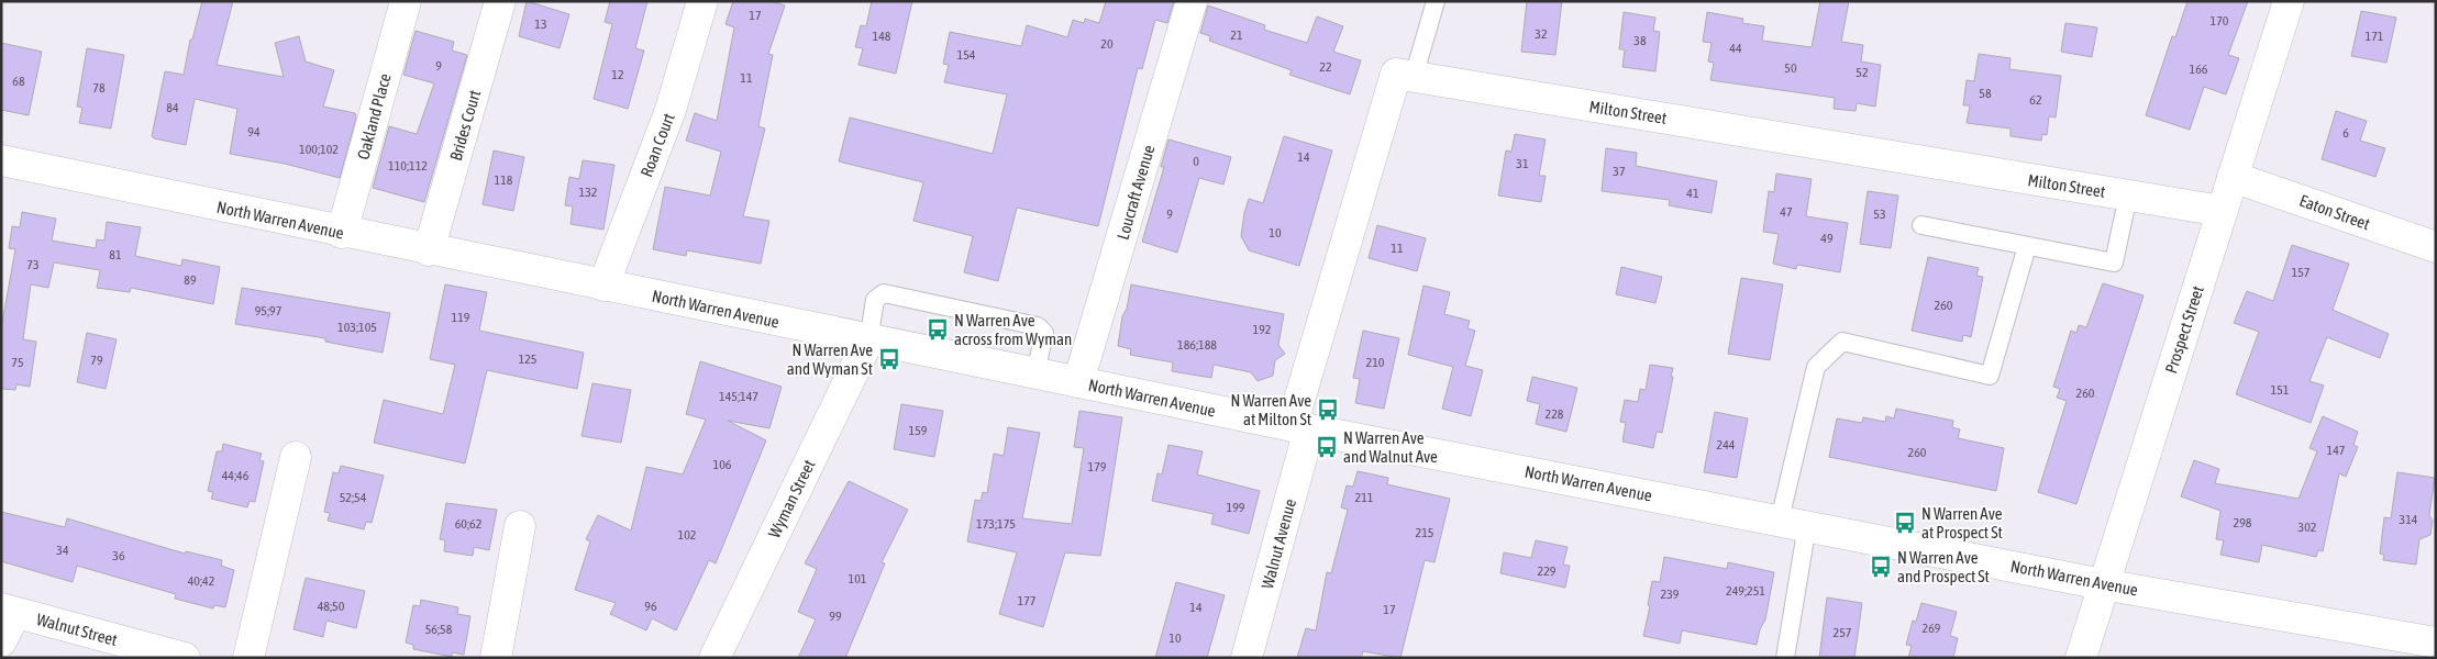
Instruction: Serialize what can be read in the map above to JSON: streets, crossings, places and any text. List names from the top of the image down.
{
  "streets": {
    "street": [
      "Milton Street",
      "Oakland Place",
      "Brides Court",
      "Roan Court",
      "Loucraft Avenue",
      "Eaton Street",
      "North Warren Avenue",
      "Prospect Street",
      "Wyman Street",
      "Walnut Avenue",
      "Walnut Street"
    ]
  },
  "crossings": [
    ["Milton Street", "North Warren Avenue"],
    ["Milton Street", "Prospect Street"],
    ["Milton Street", "Walnut Avenue"],
    ["Oakland Place", "North Warren Avenue"],
    ["Brides Court", "North Warren Avenue"],
    ["Roan Court", "North Warren Avenue"],
    ["Loucraft Avenue", "North Warren Avenue"],
    ["Eaton Street", "Prospect Street"],
    ["North Warren Avenue", "Prospect Street"],
    ["North Warren Avenue", "Wyman Street"],
    ["North Warren Avenue", "Walnut Avenue"]
  ],
  "places": {
    "bus stop": [
      "N Warren Ave across from Wyman",
      "N Warren Ave and Wyman St",
      "N Warren Ave at Milton St",
      "N Warren Ave and Walnut Ave",
      "N Warren Ave at Prospect St",
      "N Warren Ave and Prospect St"
    ]
  },
  "house_numbers": [
    "17",
    "170",
    "13",
    "32",
    "21",
    "148",
    "171",
    "38",
    "20",
    "44",
    "154",
    "9",
    "22",
    "50",
    "166",
    "52",
    "12",
    "11",
    "68",
    "78",
    "58",
    "62",
    "84",
    "94",
    "6",
    "100;102",
    "14",
    "0",
    "31",
    "110;112",
    "37",
    "118",
    "132",
    "41",
    "47",
    "9",
    "53",
    "10",
    "49",
    "11",
    "81",
    "73",
    "157",
    "89",
    "260",
    "95;97",
    "119",
    "103;105",
    "192",
    "186;188",
    "125",
    "79",
    "75",
    "210",
    "151",
    "260",
    "145;147",
    "228",
    "159",
    "244",
    "147",
    "260",
    "106",
    "179",
    "44;46",
    "52;54",
    "211",
    "199",
    "314",
    "298",
    "60;62",
    "173;175",
    "302",
    "215",
    "102",
    "34",
    "36",
    "229",
    "101",
    "40;42",
    "249;251",
    "239",
    "177",
    "48;50",
    "96",
    "14",
    "17",
    "99",
    "269",
    "56;58",
    "257",
    "10"
  ]
}
